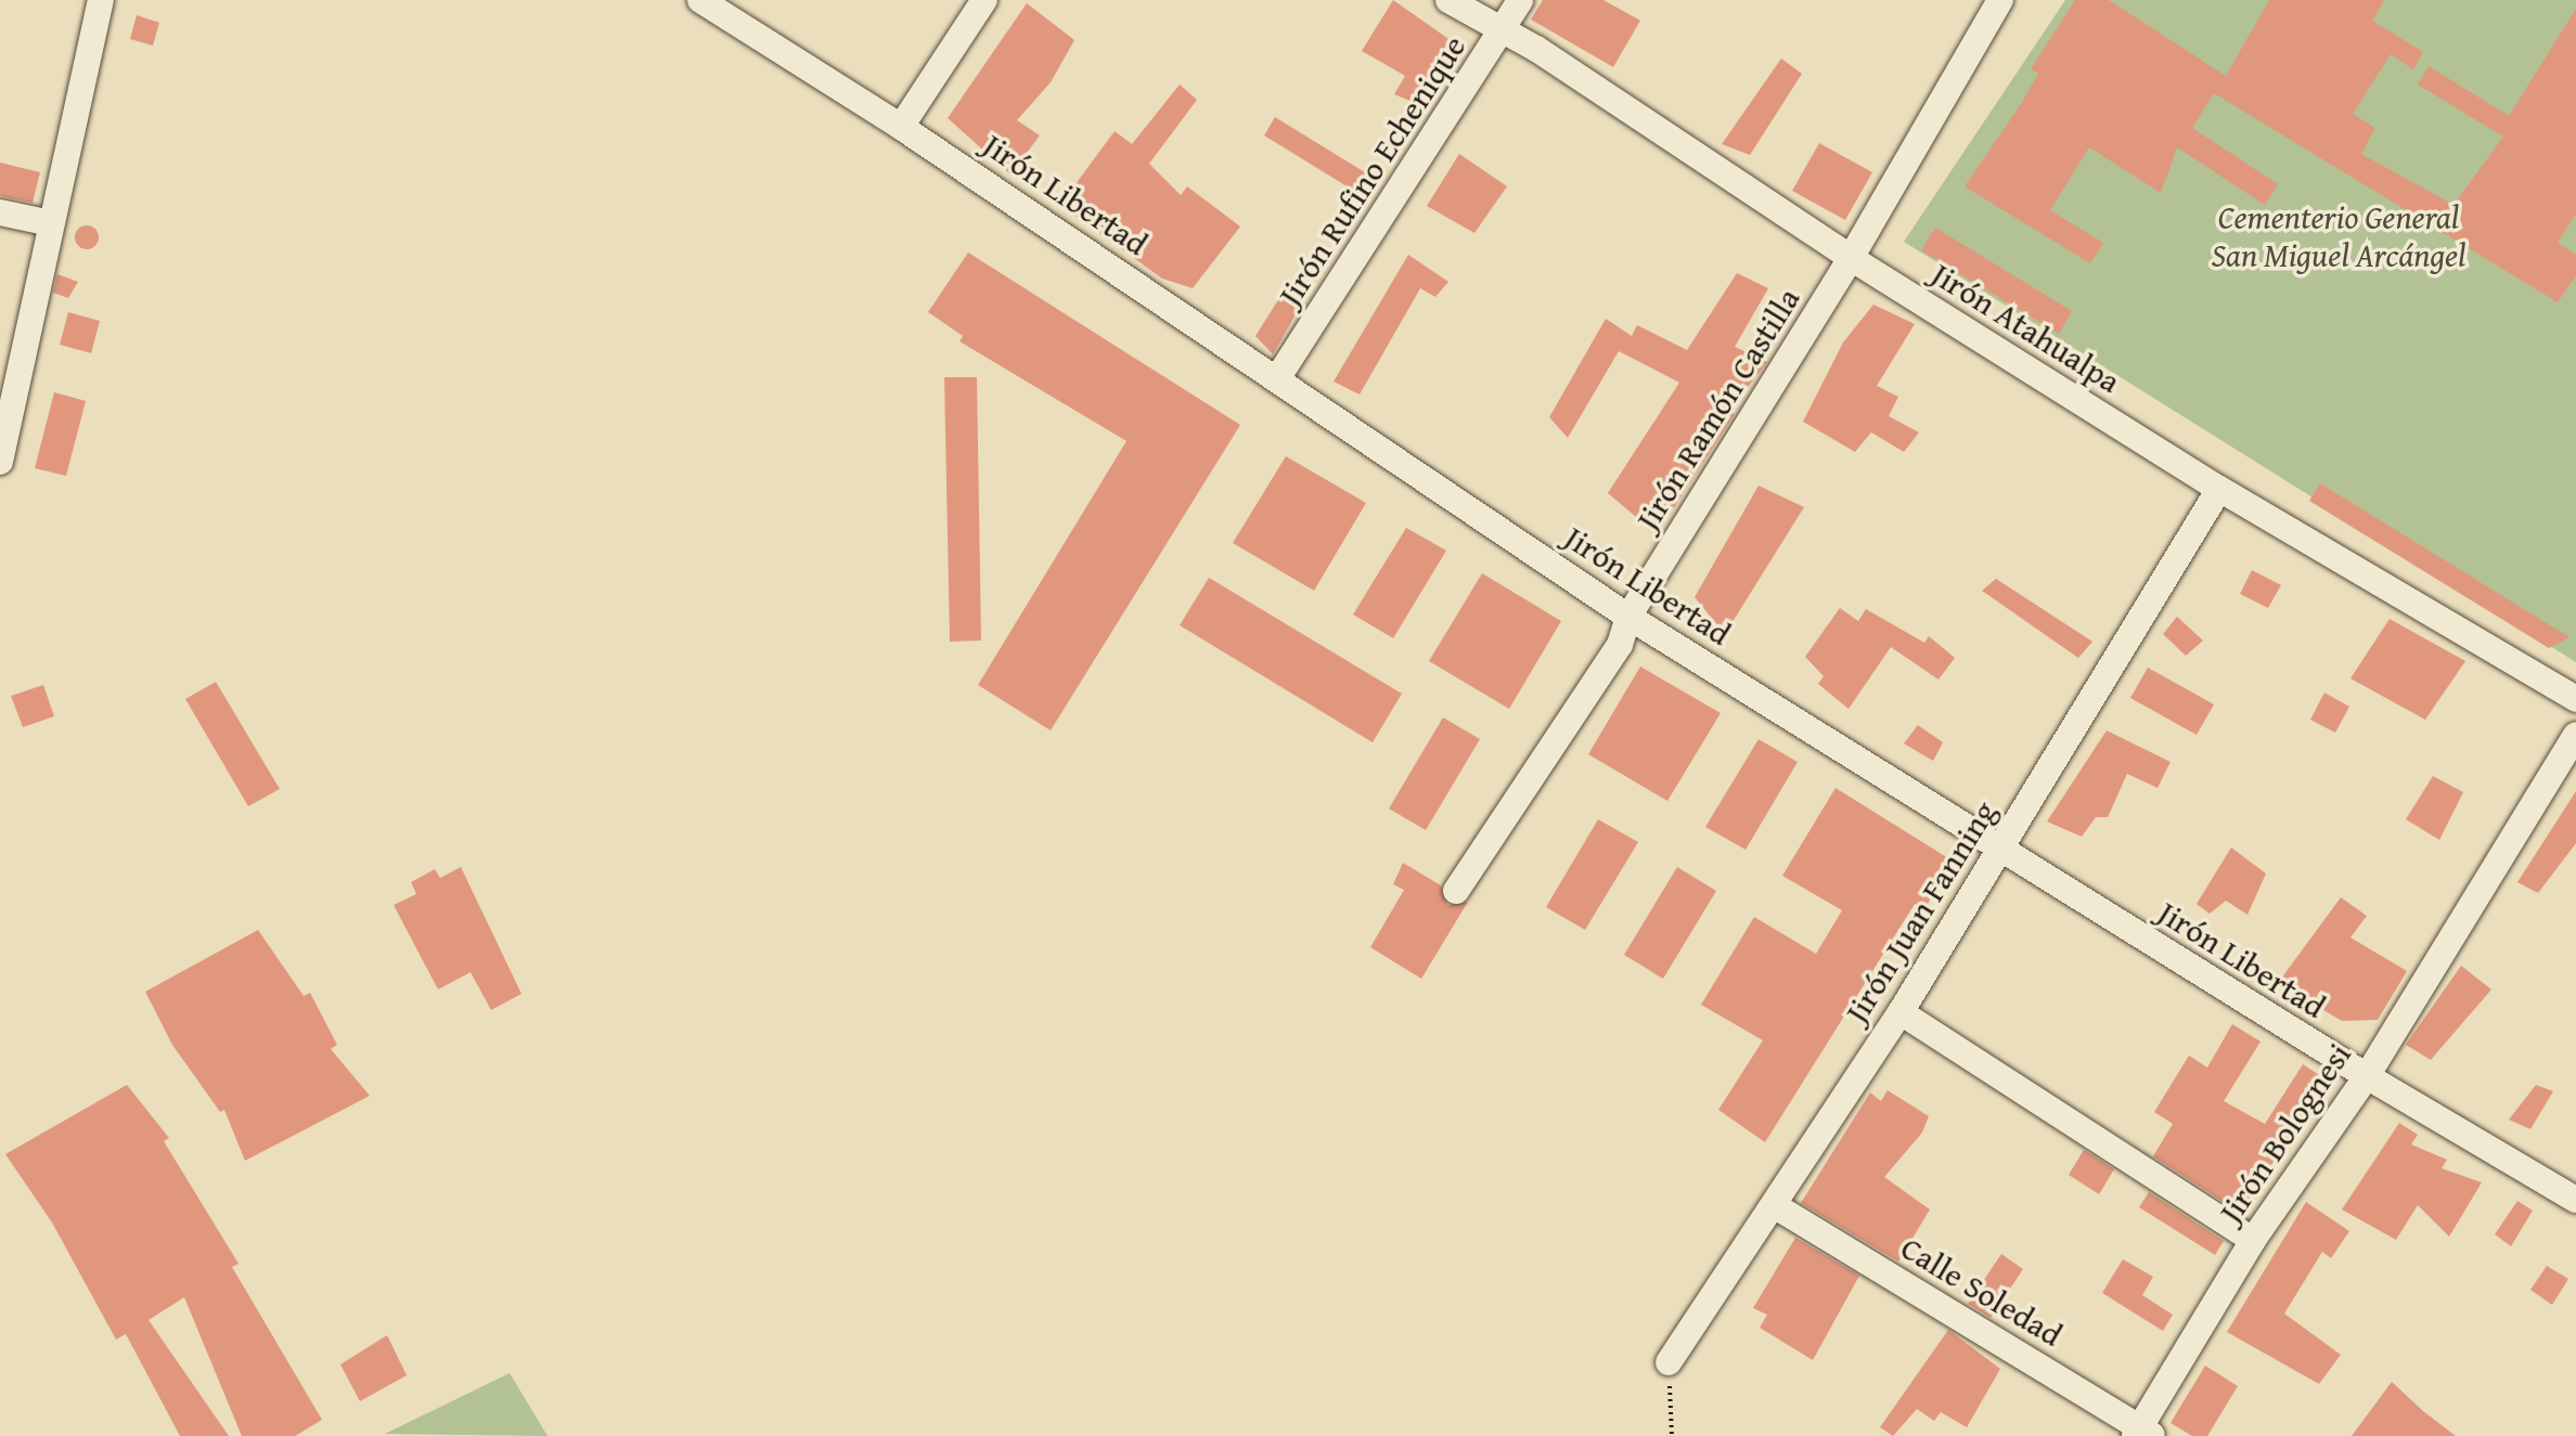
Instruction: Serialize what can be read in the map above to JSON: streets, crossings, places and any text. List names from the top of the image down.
{
  "streets": {
    "street": [
      "Jirón Rufino Echenique",
      "Jirón Libertad",
      "Jirón Atahualpa",
      "Jirón Ramón Castilla",
      "Jirón Juan Fanning",
      "Jirón Bolognesi",
      "Calle Soledad"
    ]
  },
  "crossings": [
    ["Jirón Rufino Echenique", "Jirón Libertad"],
    ["Jirón Rufino Echenique", "Jirón Atahualpa"],
    ["Jirón Libertad", "Jirón Ramón Castilla"],
    ["Jirón Libertad", "Jirón Juan Fanning"],
    ["Jirón Libertad", "Jirón Bolognesi"],
    ["Jirón Atahualpa", "Jirón Ramón Castilla"],
    ["Jirón Atahualpa", "Jirón Juan Fanning"],
    ["Jirón Juan Fanning", "Calle Soledad"],
    ["Jirón Bolognesi", "Calle Soledad"]
  ],
  "parks": ["Cementerio General San Miguel Arcángel"]
}
